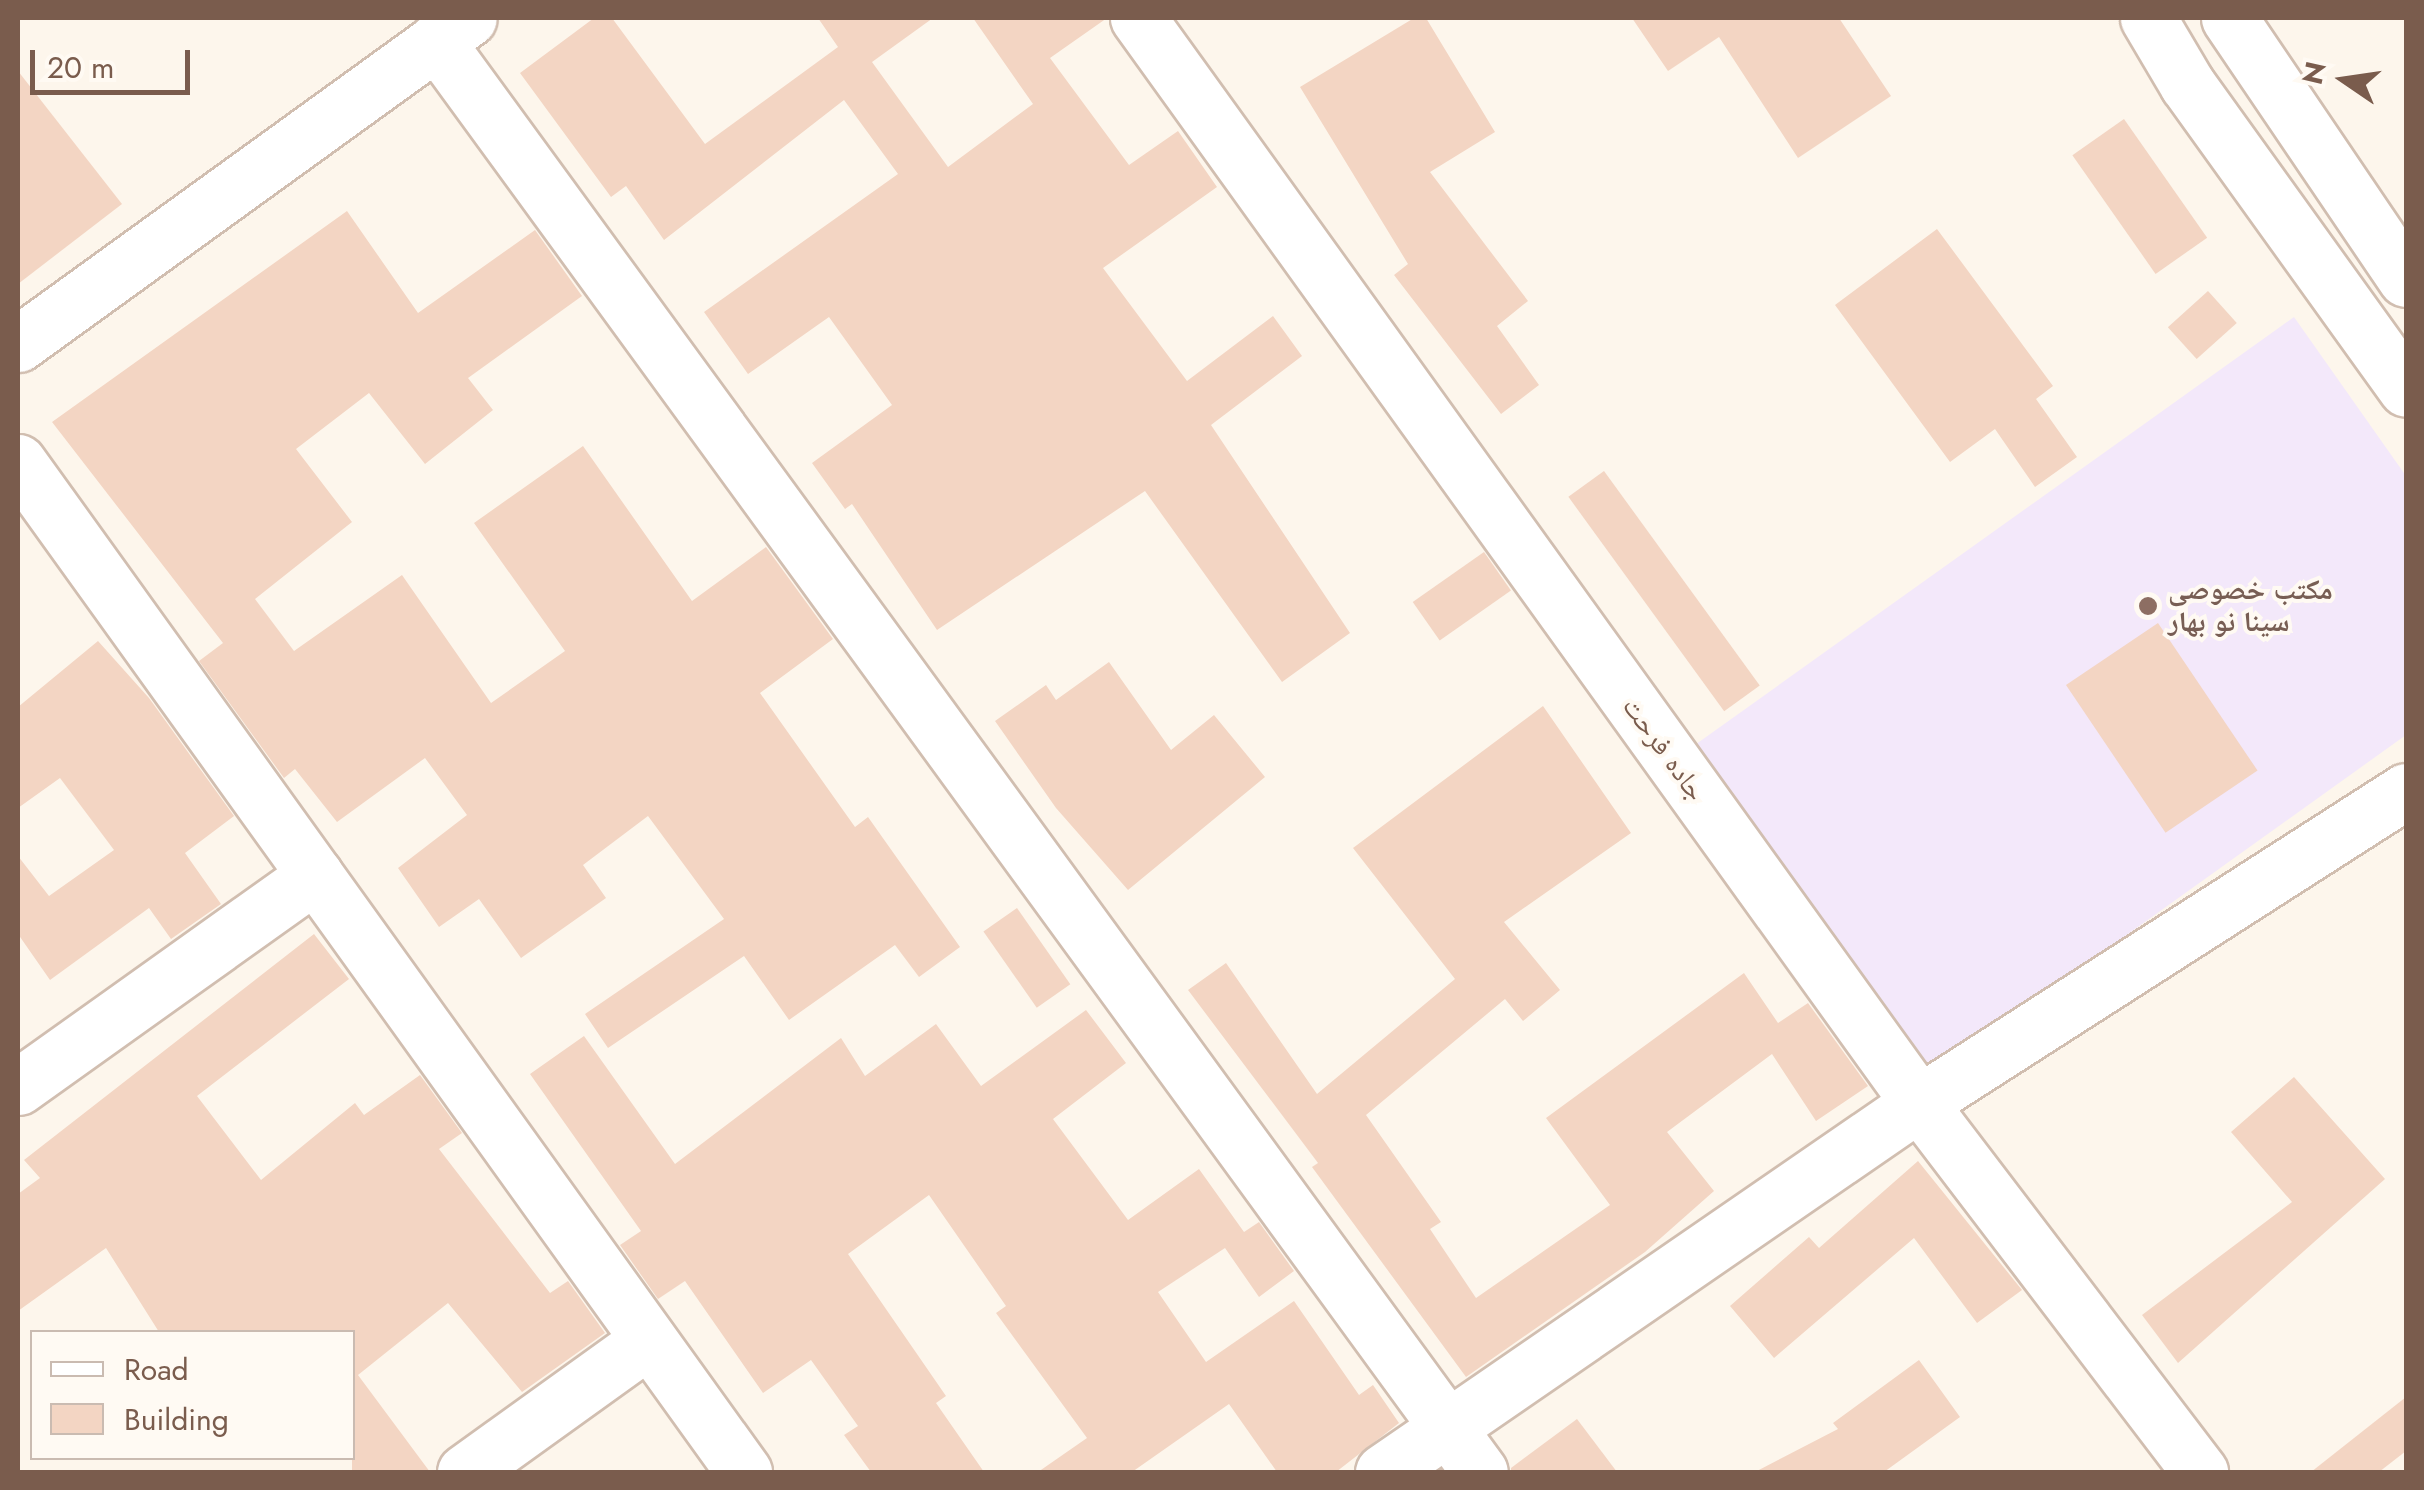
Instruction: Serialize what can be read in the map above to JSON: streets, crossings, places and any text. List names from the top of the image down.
{
  "streets": {
    "street": ["جاده فرحت"]
  },
  "places": ["مکتب خصوصی سینا نو بهار"],
  "legend": ["Road", "Building"],
  "scale_bar": "20 m",
  "north": "left"
}
